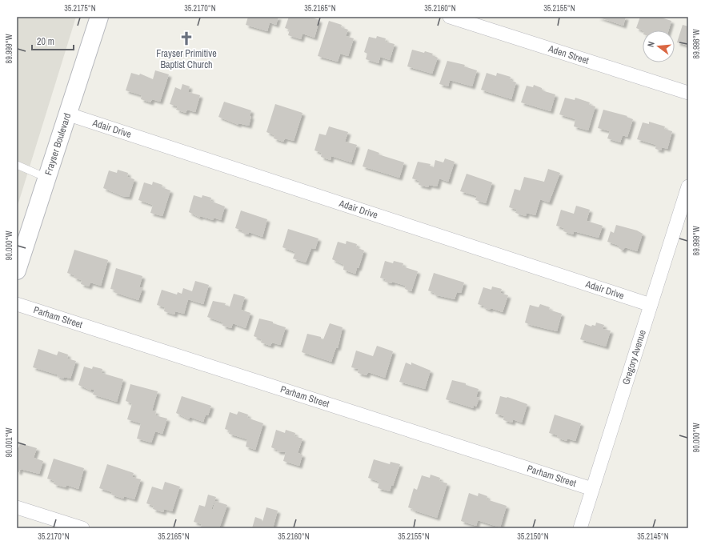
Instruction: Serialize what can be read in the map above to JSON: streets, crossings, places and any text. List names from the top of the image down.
{
  "streets": {
    "main road": ["Frayser Boulevard"],
    "street": [
      "Aden Street",
      "Adair Drive",
      "Parham Street",
      "Gregory Avenue"
    ]
  },
  "crossings": [
    ["Adair Drive", "Frayser Boulevard"],
    ["Adair Drive", "Gregory Avenue"],
    ["Parham Street", "Gregory Avenue"]
  ],
  "places": {
    "church": ["Frayser Primitive Baptist Church"]
  },
  "scale_bar": "20 m",
  "north": "left",
  "coordinates": [
    "35.2175°N",
    "35.2170°N",
    "35.2165°N",
    "35.2160°N",
    "35.2155°N",
    "89.998°W",
    "89.999°W",
    "90.000°W",
    "90.001°W",
    "35.2150°N",
    "35.2145°N"
  ]
}
